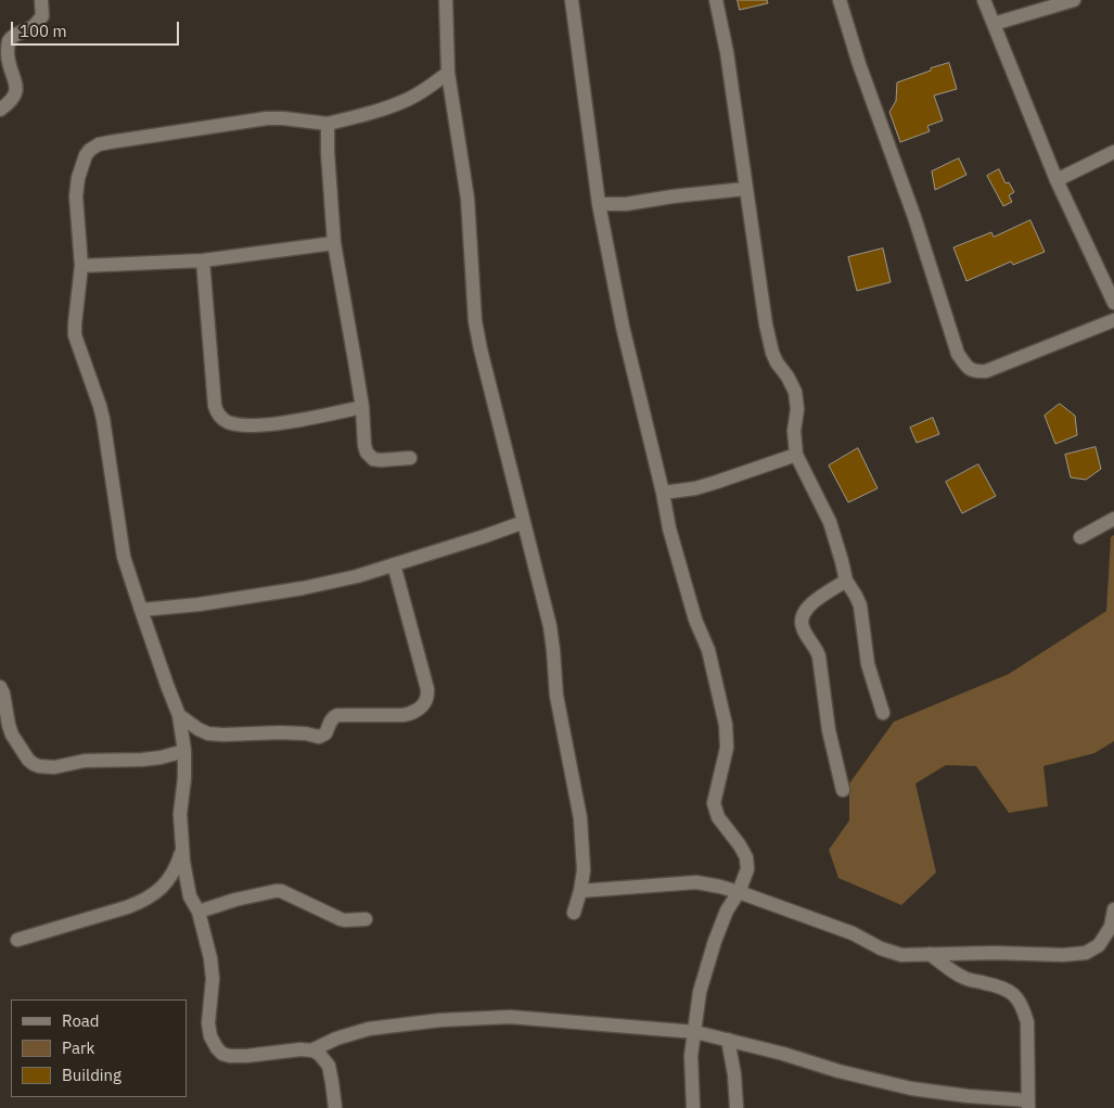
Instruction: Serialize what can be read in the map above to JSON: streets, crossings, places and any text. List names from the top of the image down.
{
  "legend": ["Road", "Park", "Building"],
  "scale_bar": "100 m"
}
